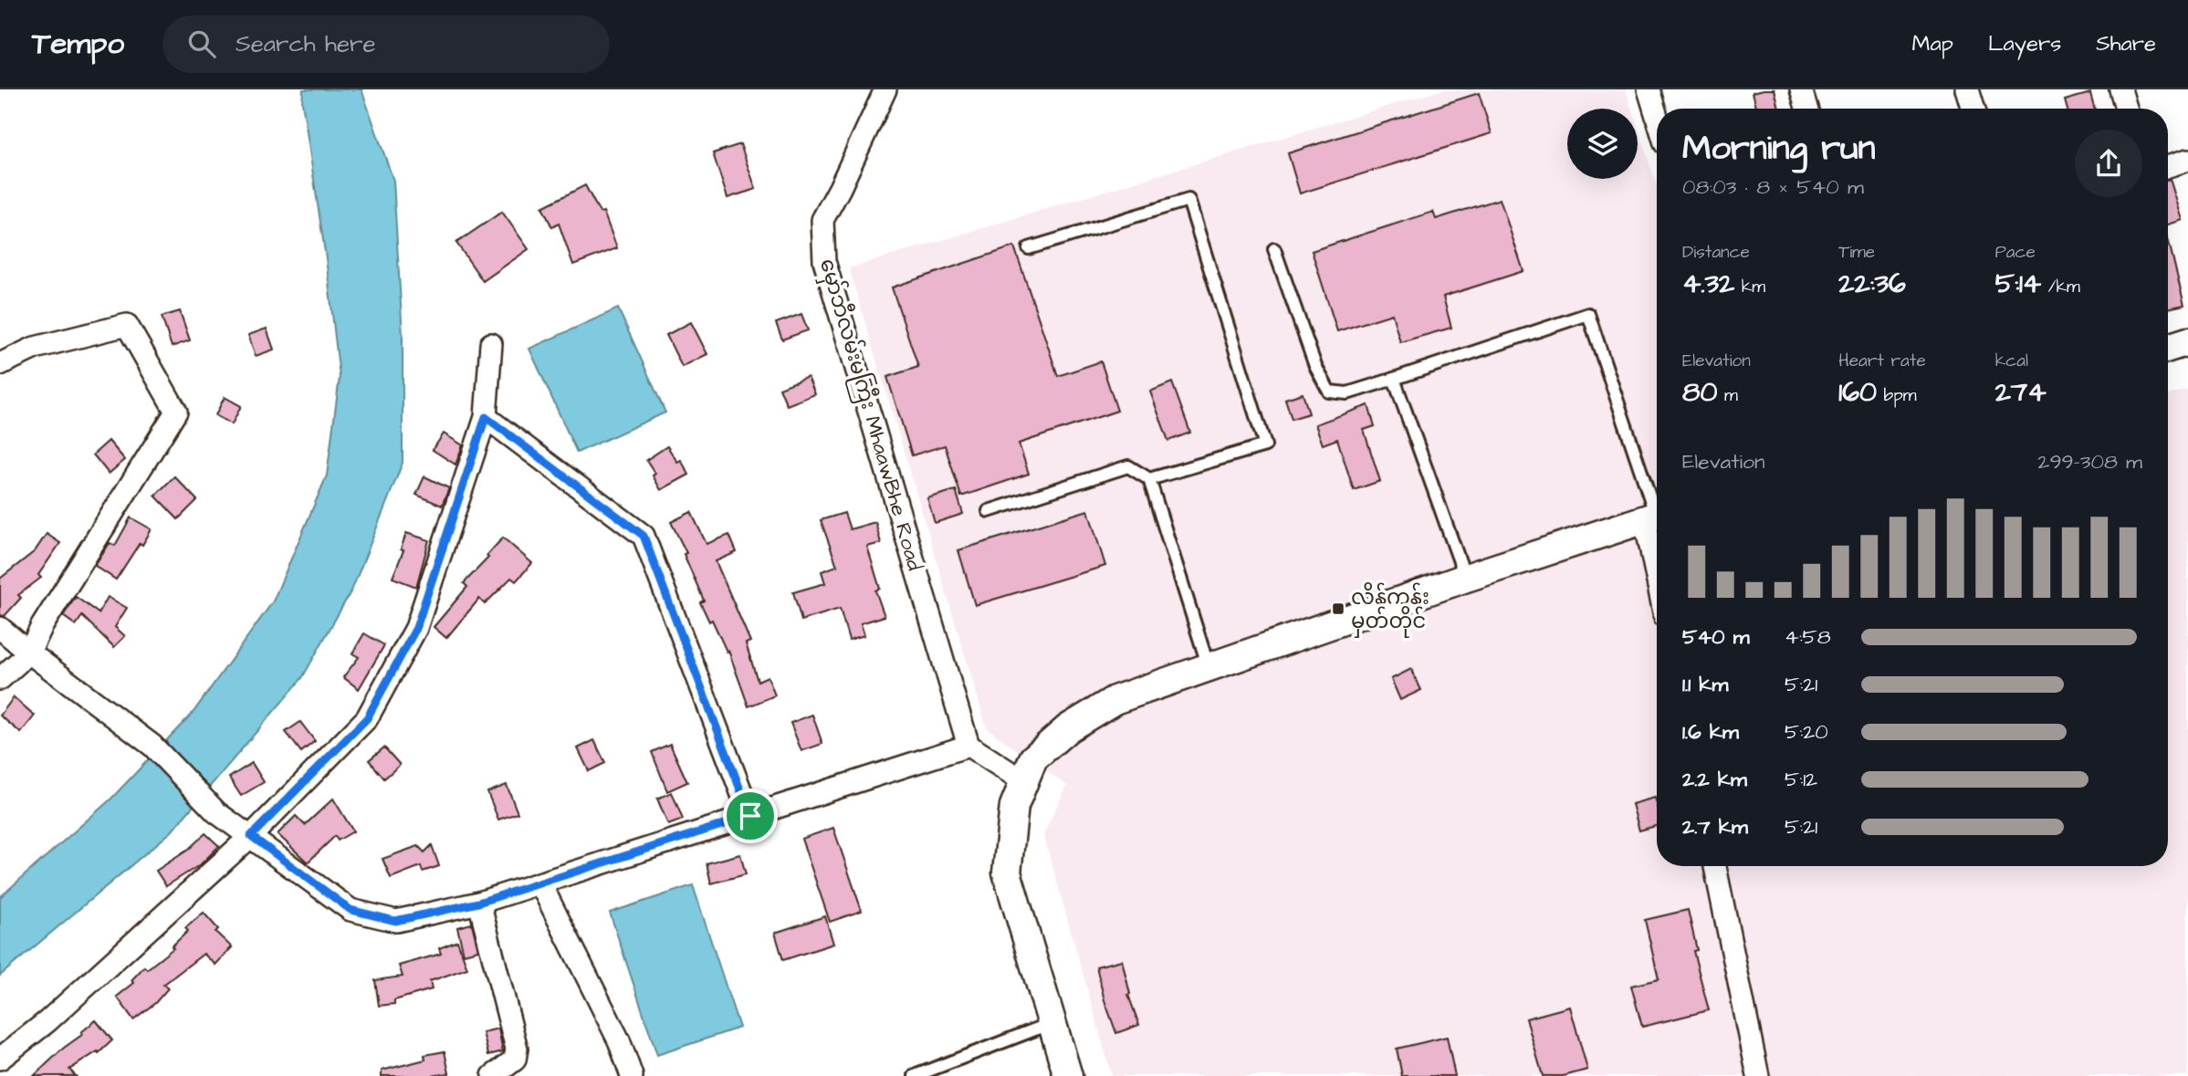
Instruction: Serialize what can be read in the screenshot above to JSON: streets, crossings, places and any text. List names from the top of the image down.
{
  "streets": {
    "street": ["မှော်ဘီလမ်းမကြီး MhaawBhe Road"]
  },
  "places": {
    "transit": ["လိန်ကုန်း မှတ်တိုင်"]
  },
  "page": {
    "header": "Tempo",
    "search": "Search here",
    "nav": ["Map", "Layers", "Share"],
    "heading": ["Morning run", "08:03 · 8 × 540 m"],
    "stats": [
      ["Distance", "4.32 km"],
      ["Time", "22:36"],
      ["Pace", "5:14 /km"],
      ["Elevation", "80 m"],
      ["Heart rate", "160 bpm"],
      ["kcal", "274"]
    ],
    "chart": ["Elevation", "299–308 m"],
    "list": [
      {
        "name": "540 m",
        "note": "4:58"
      },
      {
        "name": "1.1 km",
        "note": "5:21"
      },
      {
        "name": "1.6 km",
        "note": "5:20"
      },
      {
        "name": "2.2 km",
        "note": "5:12"
      },
      {
        "name": "2.7 km",
        "note": "5:21"
      }
    ]
  }
}
